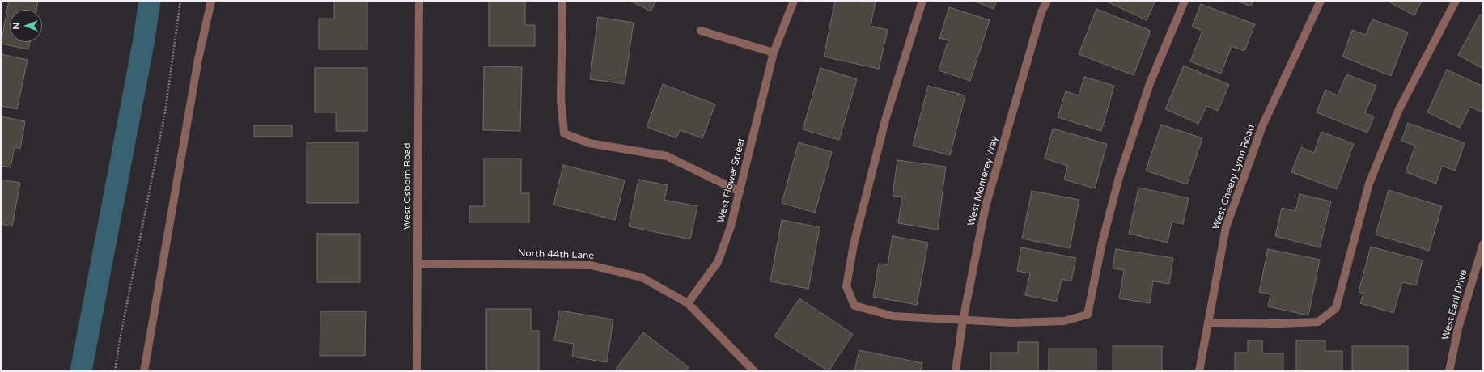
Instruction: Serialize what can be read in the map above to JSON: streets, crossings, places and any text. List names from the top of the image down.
{
  "streets": {
    "street": [
      "West Cheery Lynn Road",
      "West Flower Street",
      "West Monterey Way",
      "West Osborn Road",
      "North 44th Lane",
      "West Earll Drive"
    ]
  },
  "crossings": [
    ["West Flower Street", "North 44th Lane"],
    ["West Osborn Road", "North 44th Lane"]
  ],
  "north": "left"
}
